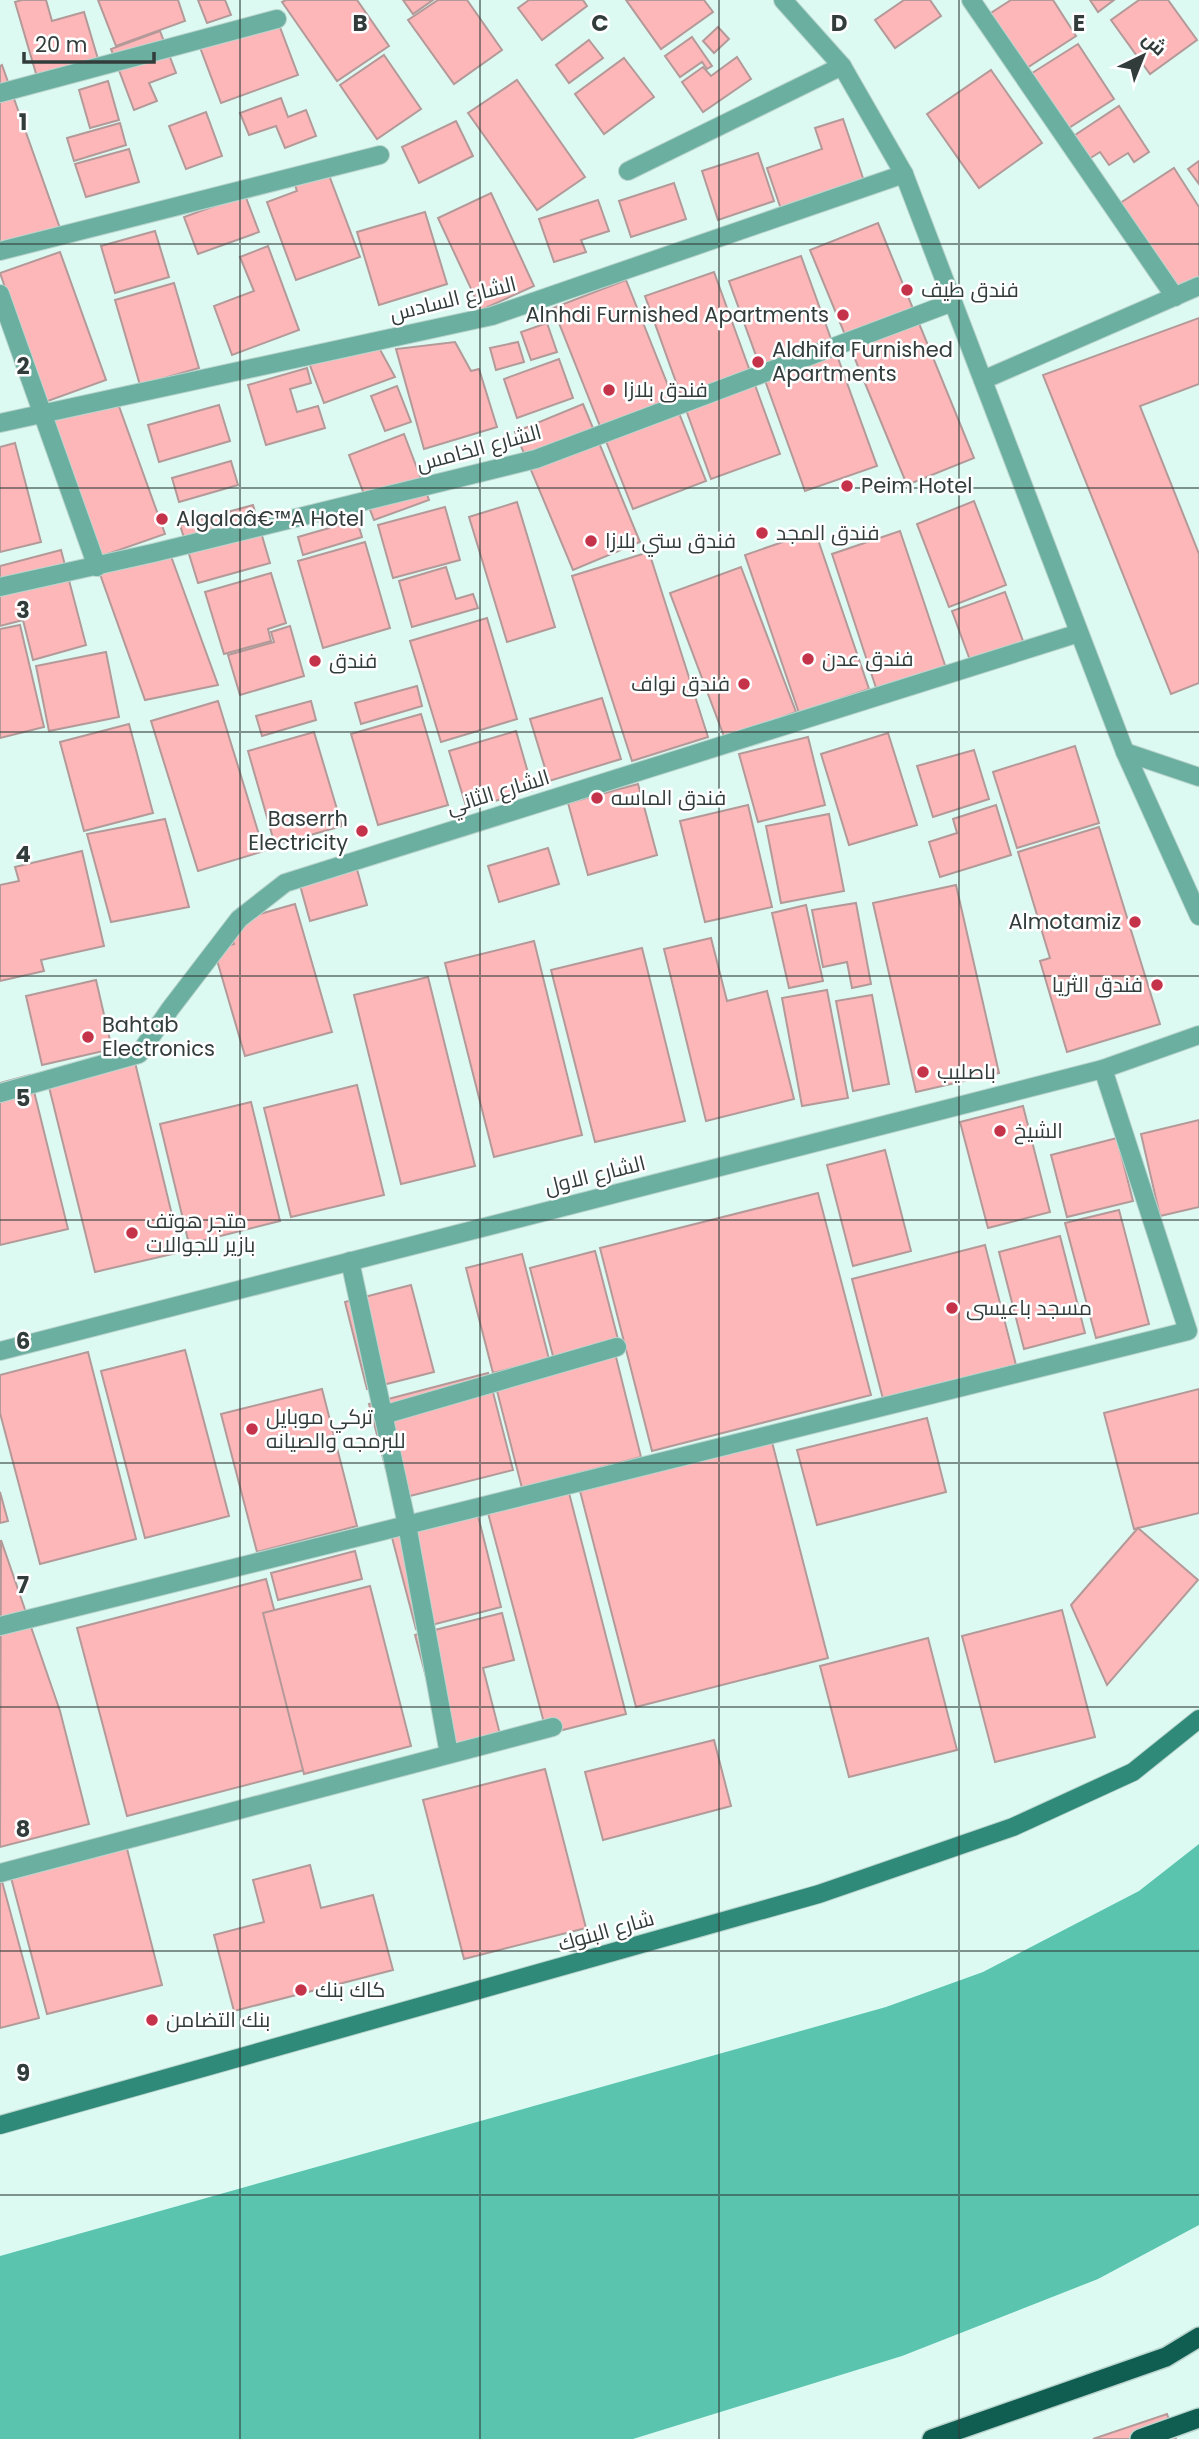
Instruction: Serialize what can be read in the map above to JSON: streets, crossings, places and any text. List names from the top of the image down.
{
  "streets": {
    "main road": ["شارع البنوك"],
    "street": [
      "الشارع السادس",
      "الشارع الخامس",
      "الشارع الثاني",
      "الشارع الاول"
    ]
  },
  "places": [
    "فندق طيف",
    "Alnhdi Furnished Apartments",
    "Aldhifa Furnished Apartments",
    "فندق بلازا",
    "Peim Hotel",
    "Algalaâ€™A Hotel",
    "فندق المجد",
    "فندق ستي بلازا",
    "فندق عدن",
    "فندق",
    "فندق نواف",
    "فندق الماسه",
    "Baserrh Electricity",
    "Almotamiz",
    "فندق الثريا",
    "Bahtab Electronics",
    "باصليب",
    "الشيخ",
    "متجر هوتف بازير للجوالات",
    "مسجد باعيسى",
    "تركي موبايل للبرمجه والصيانه",
    "كاك بنك",
    "بنك التضامن"
  ],
  "scale_bar": "20 m",
  "north": "top right",
  "grid": {
    "columns": [
      "B",
      "C",
      "D",
      "E"
    ],
    "rows": [
      "1",
      "2",
      "3",
      "4",
      "5",
      "6",
      "7",
      "8",
      "9"
    ]
  }
}
